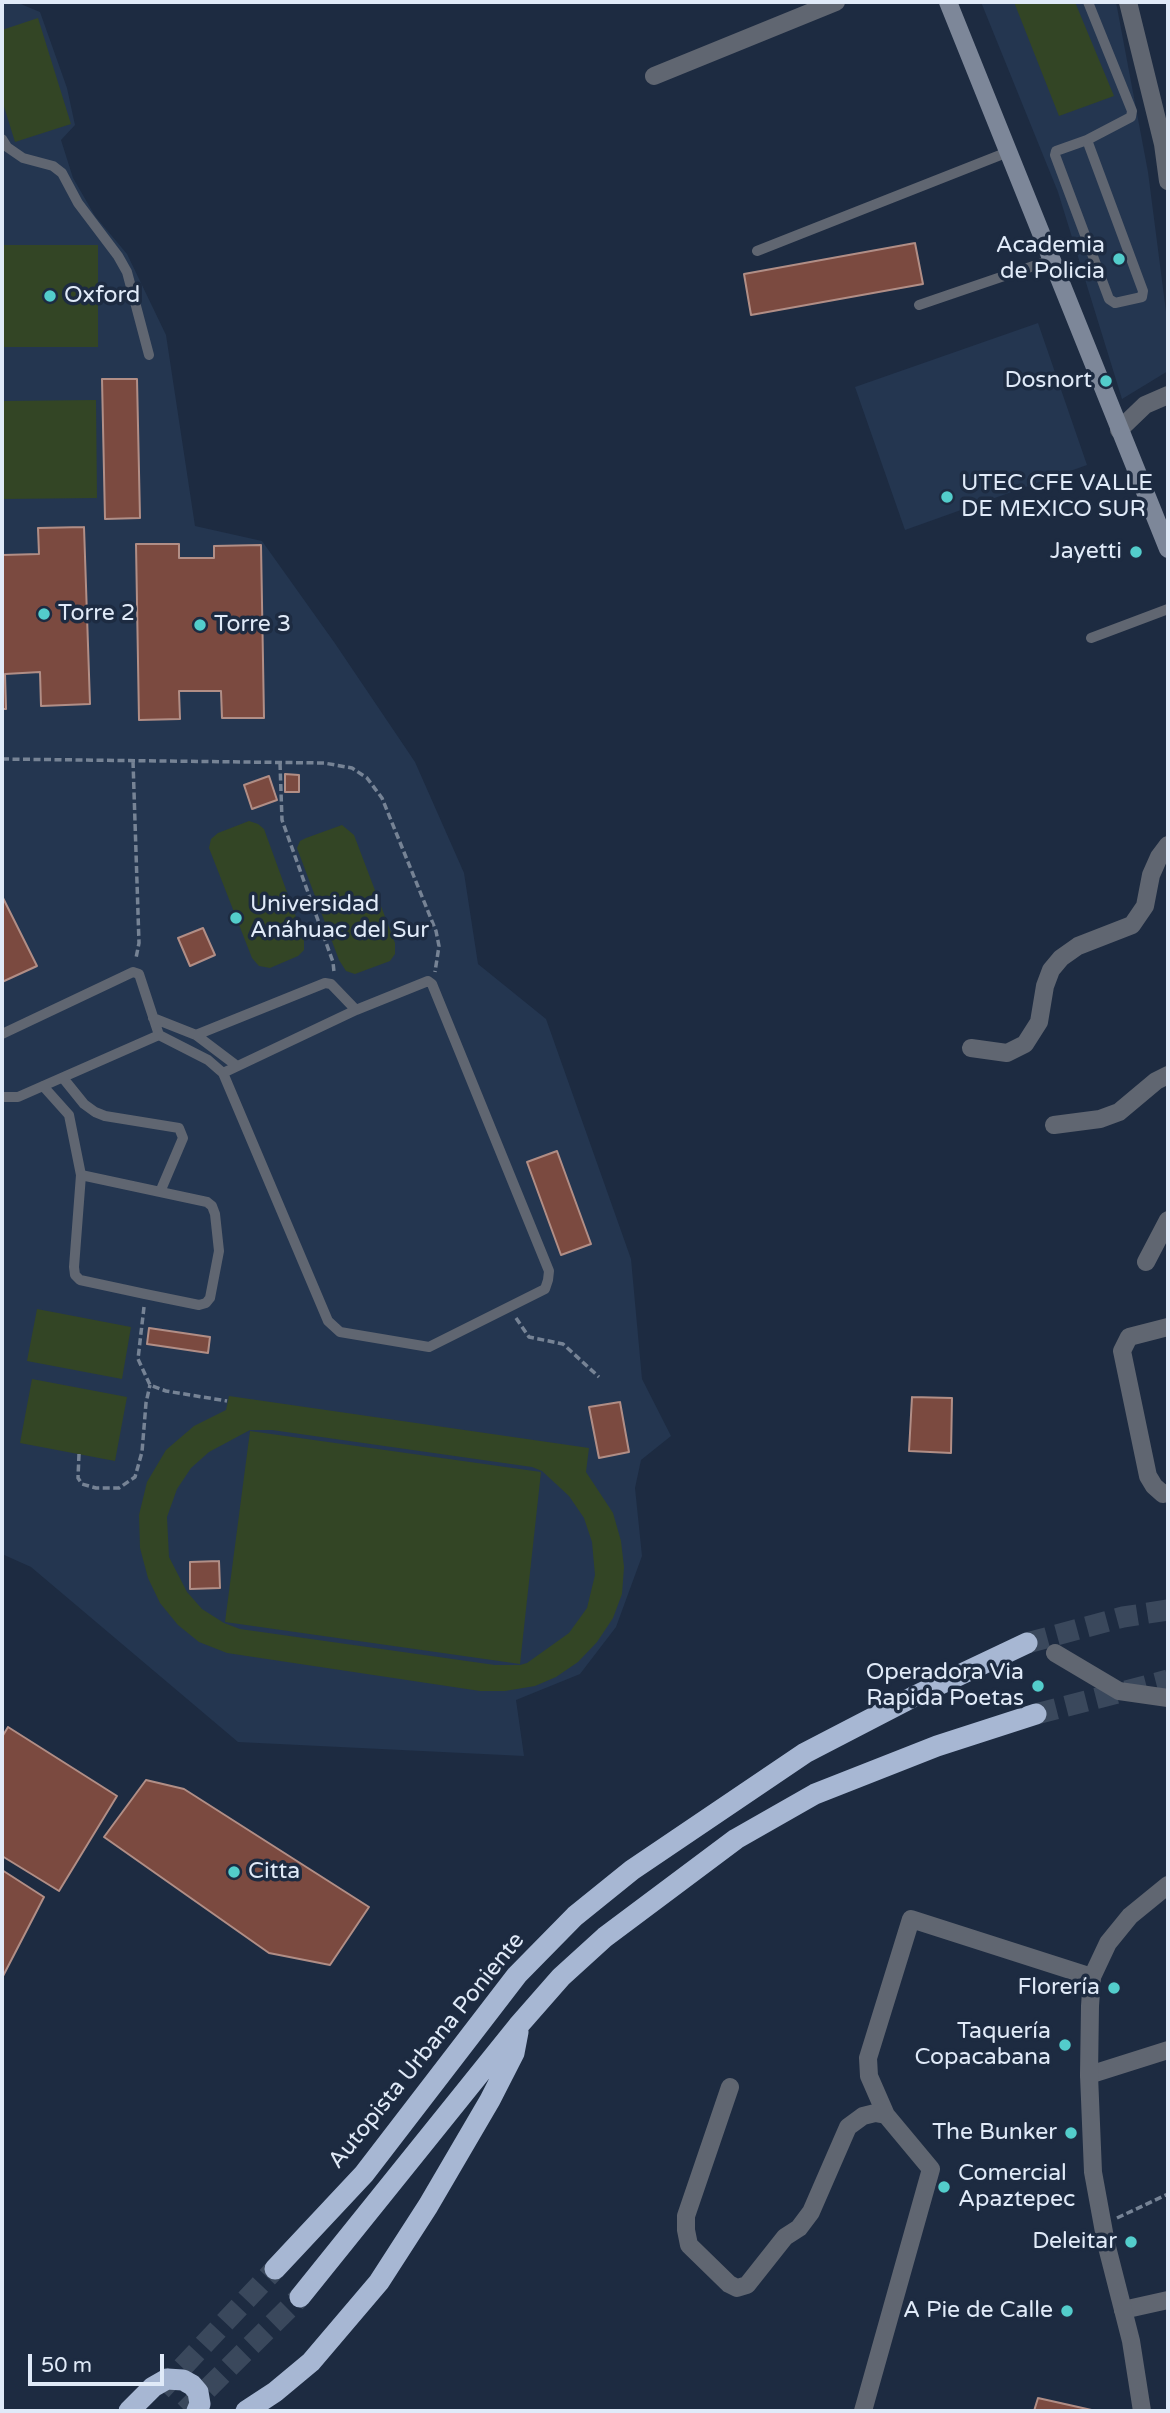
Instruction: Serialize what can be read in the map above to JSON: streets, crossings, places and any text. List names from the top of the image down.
{
  "streets": {
    "highway": ["Autopista Urbana Poniente"]
  },
  "places": [
    "Academia de Policia",
    "Oxford",
    "Dosnort",
    "UTEC CFE VALLE DE MEXICO SUR",
    "Jayetti",
    "Torre 2",
    "Torre 3",
    "Universidad Anáhuac del Sur",
    "Operadora Via Rapida Poetas",
    "Citta",
    "Florería",
    "Taquería Copacabana",
    "The Bunker",
    "Comercial Apaztepec",
    "Deleitar",
    "A Pie de Calle"
  ],
  "scale_bar": "50 m"
}
